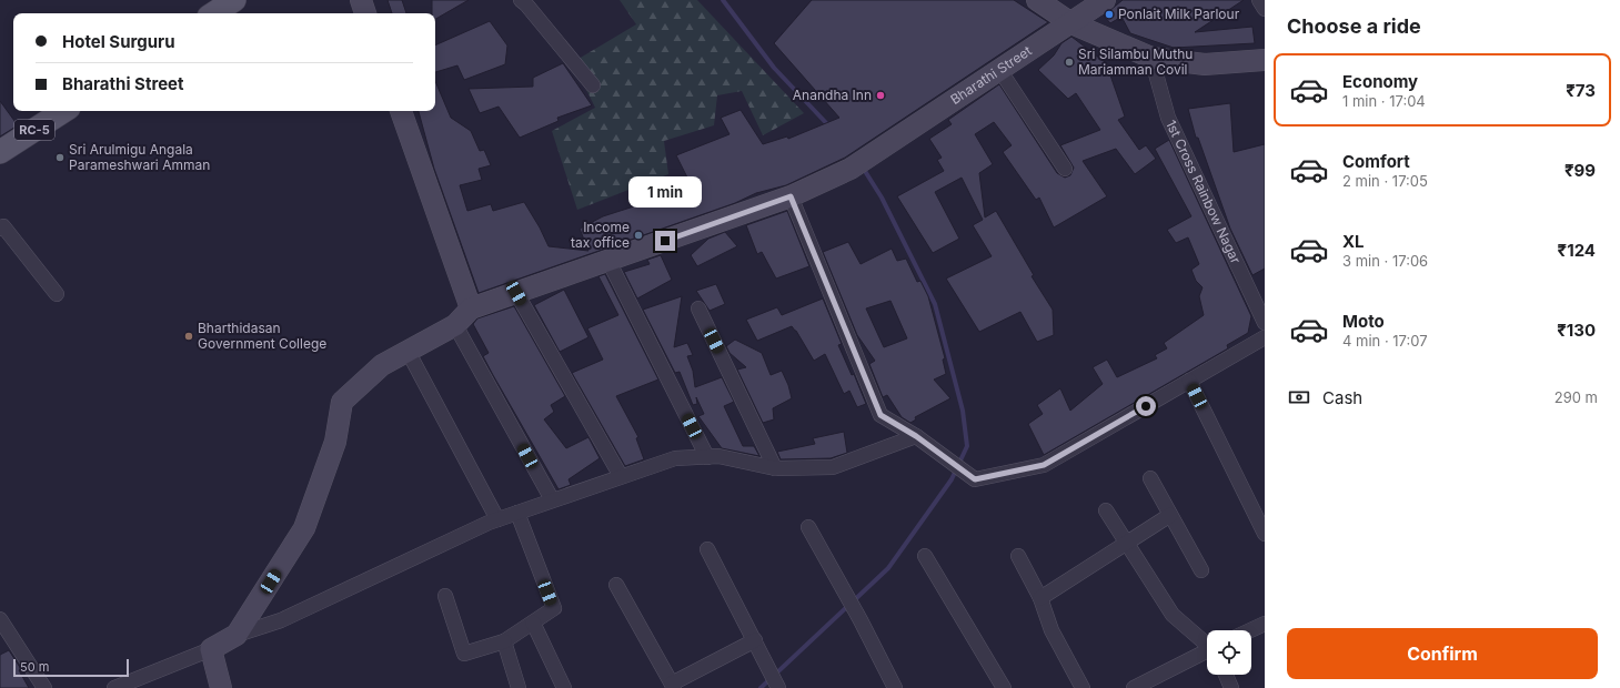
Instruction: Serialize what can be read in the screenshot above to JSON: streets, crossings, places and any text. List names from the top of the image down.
{
  "streets": {
    "main road": ["RC-5"],
    "street": ["Bharathi Street", "1st Cross Rainbow Nagar"]
  },
  "places": [
    "Ponlait Milk Parlour",
    "Sri Silambu Muthu Mariamman Covil",
    "Anandha Inn",
    "Sri Arulmigu Angala Parameshwari Amman",
    "Income tax office",
    "Bharthidasan Government College"
  ],
  "scale_bar": "50 m",
  "page": {
    "heading": "Choose a ride",
    "banner": ["Hotel Surguru", "Bharathi Street"],
    "list": [
      {
        "name": "Economy",
        "note": "1 min · 17:04",
        "value": "₹73"
      },
      {
        "name": "Comfort",
        "note": "2 min · 17:05",
        "value": "₹99"
      },
      {
        "name": "XL",
        "note": "3 min · 17:06",
        "value": "₹124"
      },
      {
        "name": "Moto",
        "note": "4 min · 17:07",
        "value": "₹130"
      }
    ],
    "bubble": "1 min",
    "pay": ["Cash", "290 m"],
    "buttons": "Confirm",
    "scale": "50 m"
  }
}
